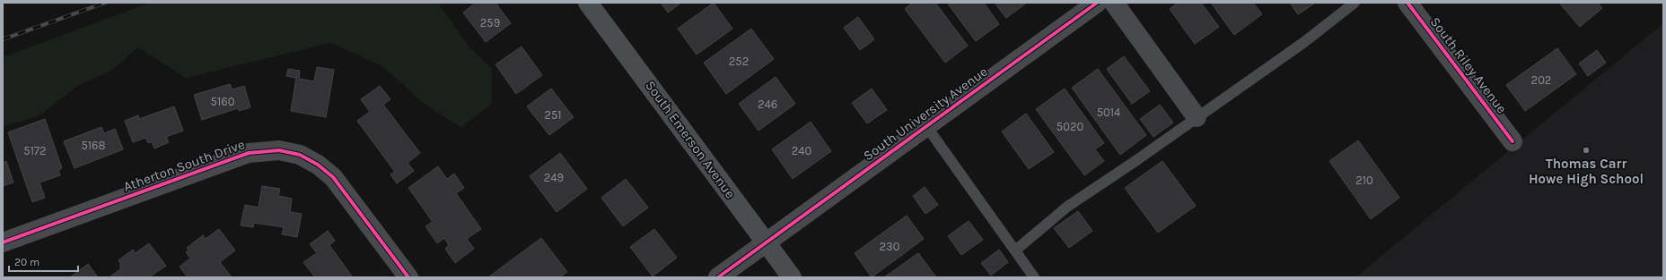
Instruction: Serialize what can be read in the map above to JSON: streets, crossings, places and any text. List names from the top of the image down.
{
  "streets": {
    "main road": ["South Emerson Avenue"],
    "street": ["South Riley Avenue", "South University Avenue", "Atherton South Drive"]
  },
  "crossings": [
    ["South University Avenue", "South Emerson Avenue"]
  ],
  "places": ["Thomas Carr Howe High School"],
  "house_numbers": [
    "259",
    "252",
    "202",
    "5160",
    "246",
    "5014",
    "251",
    "5020",
    "5168",
    "5172",
    "240",
    "249",
    "210",
    "230"
  ],
  "scale_bar": "20 m"
}
